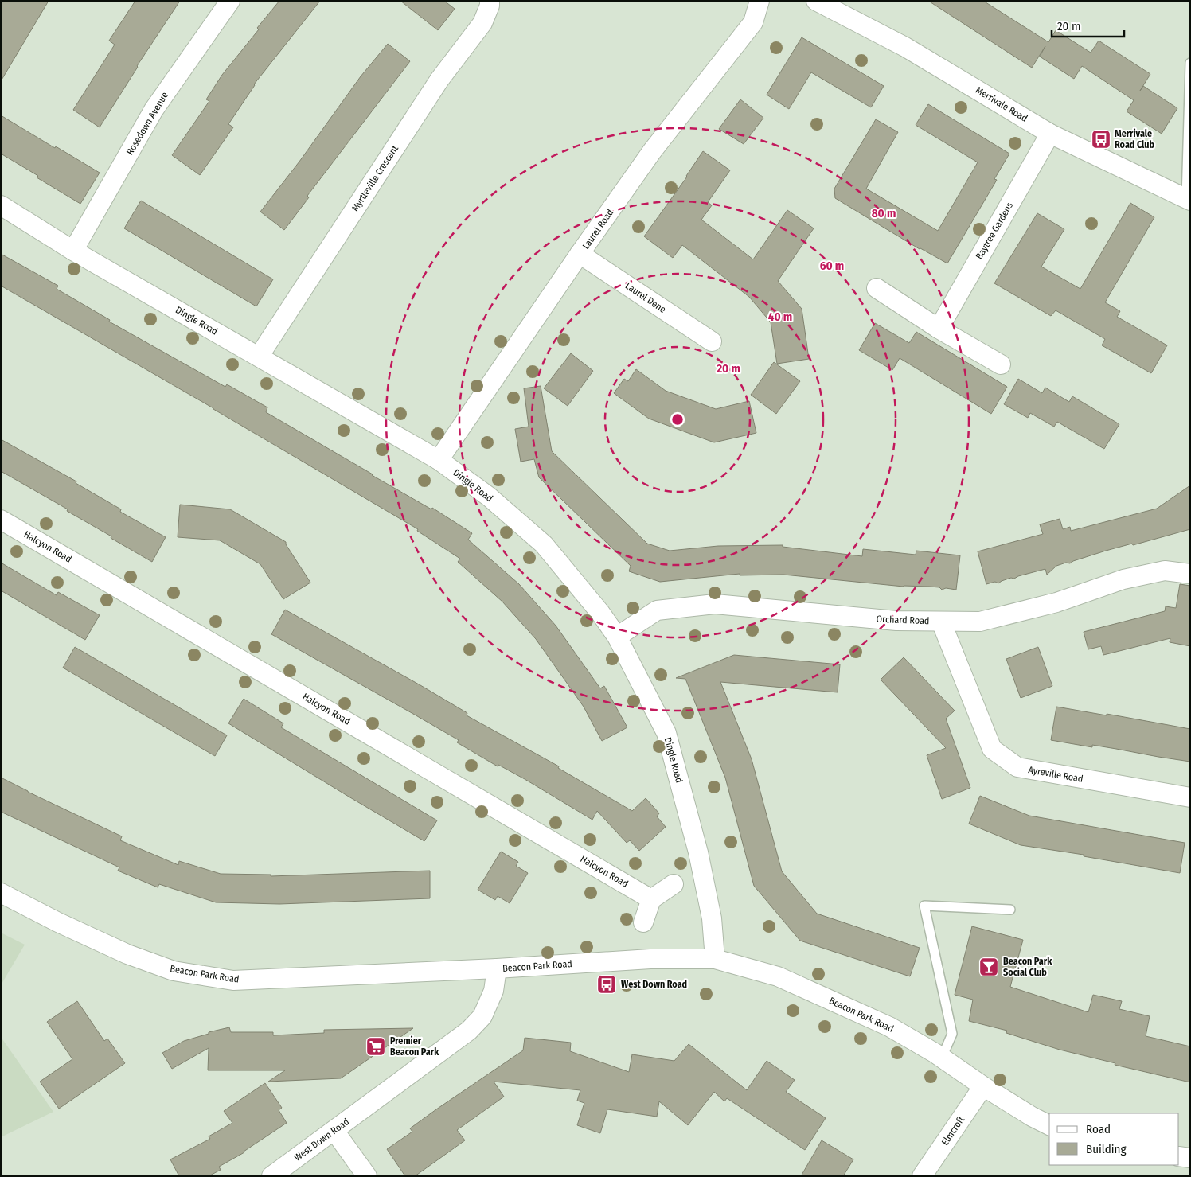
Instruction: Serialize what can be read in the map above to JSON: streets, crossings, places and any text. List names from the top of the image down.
{
  "streets": {
    "street": [
      "Merrivale Road",
      "Rosedown Avenue",
      "Myrtleville Crescent",
      "Laurel Road",
      "Baytree Gardens",
      "Laurel Dene",
      "Dingle Road",
      "Halcyon Road",
      "Orchard Road",
      "Ayreville Road",
      "Beacon Park Road",
      "Elmcroft",
      "West Down Road"
    ]
  },
  "crossings": [
    ["Merrivale Road", "Baytree Gardens"],
    ["Rosedown Avenue", "Dingle Road"],
    ["Myrtleville Crescent", "Dingle Road"],
    ["Laurel Road", "Laurel Dene"],
    ["Laurel Road", "Dingle Road"],
    ["Dingle Road", "Orchard Road"],
    ["Dingle Road", "Beacon Park Road"],
    ["Orchard Road", "Ayreville Road"],
    ["Beacon Park Road", "Elmcroft"],
    ["Beacon Park Road", "West Down Road"]
  ],
  "places": {
    "bus stop": ["Merrivale Road Club", "West Down Road"],
    "bar": ["Beacon Park Social Club"],
    "supermarket": ["Premier Beacon Park"]
  },
  "legend": ["Road", "Building"],
  "scale_bar": "20 m",
  "rings": [
    "80 m",
    "60 m",
    "40 m",
    "20 m"
  ]
}
